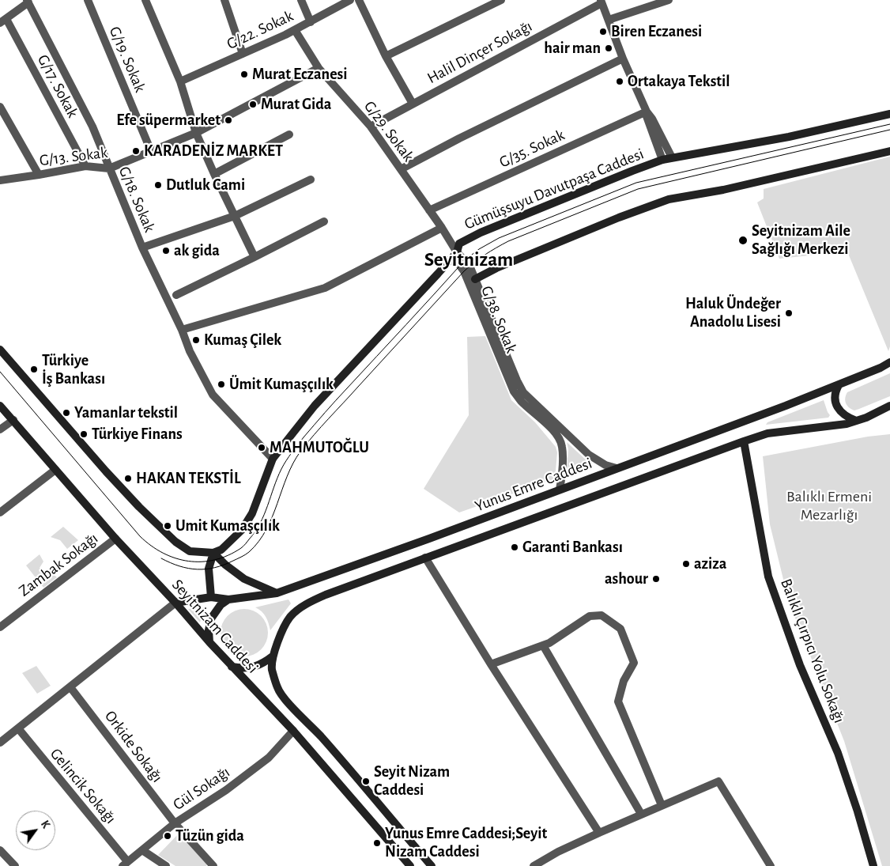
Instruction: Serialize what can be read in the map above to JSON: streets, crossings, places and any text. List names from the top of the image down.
{
  "streets": {
    "main road": [
      "Gümüşsuyu Davutpaşa Caddesi",
      "Yunus Emre Caddesi",
      "Seyitnizam Caddesi",
      "Balıklı Çırpıcı Yolu Sokağı"
    ],
    "street": [
      "G/22. Sokak",
      "Halil Dinçer Sokağı",
      "G/19. Sokak",
      "G/17. Sokak",
      "G/29. Sokak",
      "G/35. Sokak",
      "G/13. Sokak",
      "G/18. Sokak",
      "G/38. Sokak",
      "Zambak Sokağı",
      "Orkide Sokağı",
      "Gelincik Sokağı",
      "Gül Sokağı"
    ]
  },
  "crossings": [
    ["G/22. Sokak", "G/29. Sokak"],
    ["Halil Dinçer Sokağı", "G/29. Sokak"],
    ["G/19. Sokak", "G/13. Sokak"],
    ["G/17. Sokak", "G/13. Sokak"],
    ["G/29. Sokak", "G/35. Sokak"],
    ["G/29. Sokak", "G/13. Sokak"],
    ["G/29. Sokak", "Gümüşsuyu Davutpaşa Caddesi"],
    ["G/29. Sokak", "G/38. Sokak"],
    ["G/13. Sokak", "G/18. Sokak"],
    ["Gümüşsuyu Davutpaşa Caddesi", "G/18. Sokak"],
    ["Gümüşsuyu Davutpaşa Caddesi", "G/38. Sokak"],
    ["G/38. Sokak", "Yunus Emre Caddesi"],
    ["Yunus Emre Caddesi", "Seyitnizam Caddesi"],
    ["Yunus Emre Caddesi", "Balıklı Çırpıcı Yolu Sokağı"],
    ["Zambak Sokağı", "Seyitnizam Caddesi"],
    ["Seyitnizam Caddesi", "Gül Sokağı"],
    ["Orkide Sokağı", "Gül Sokağı"],
    ["Gelincik Sokağı", "Gül Sokağı"]
  ],
  "districts": ["Seyitnizam"],
  "parks": ["Balıklı Ermeni Mezarlığı"],
  "places": [
    "Biren Eczanesi",
    "hair man",
    "Murat Eczanesi",
    "Ortakaya Tekstil",
    "Murat Gida",
    "Efe süpermarket",
    "KARADENİZ MARKET",
    "Dutluk Cami",
    "Seyitnizam Aile Sağlığı Merkezi",
    "ak gida",
    "Haluk Ündeğer Anadolu Lisesi",
    "Kumaş Çilek",
    "Türkiye İş Bankası",
    "Ümit Kumaşçılık",
    "Yamanlar tekstil",
    "Türkiye Finans",
    "MAHMUTOĞLU",
    "HAKAN TEKSTİL",
    "Umit Kumaşçılık",
    "Garanti Bankası",
    "aziza",
    "ashour",
    "Seyit Nizam Caddesi",
    "Tüzün gida",
    "Yunus Emre Caddesi;Seyit Nizam Caddesi"
  ],
  "north": "top right"
}
